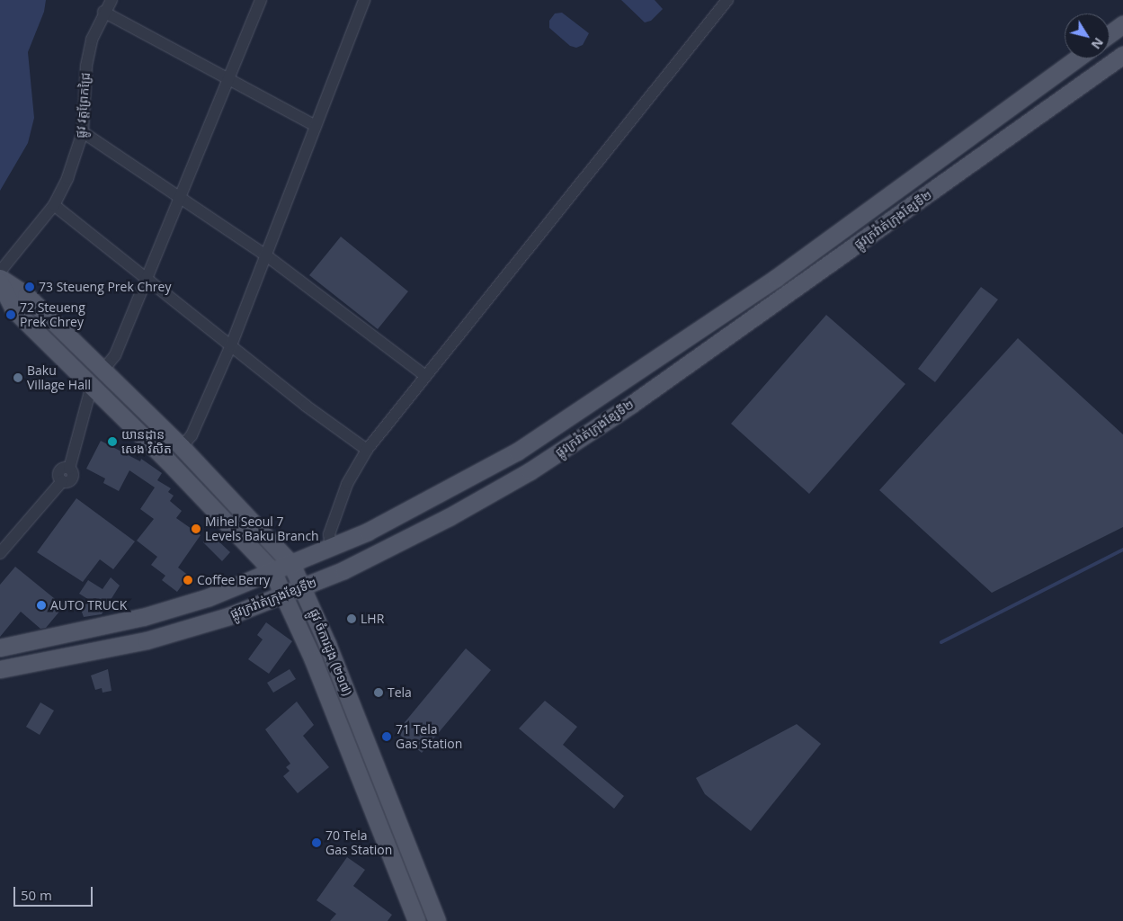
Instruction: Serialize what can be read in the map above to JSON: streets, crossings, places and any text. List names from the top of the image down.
{
  "streets": {
    "main road": ["ផ្លូវក្រវ៉ាត់ក្រុងខ្សែទី២", "ផ្លូវ ចំការដូង (២១៧)"],
    "street": ["ផ្លូវ វត្តព្រែកជ្រៃ"]
  },
  "crossings": [
    ["ផ្លូវក្រវ៉ាត់ក្រុងខ្សែទី២", "ផ្លូវ ចំការដូង (២១៧)"]
  ],
  "places": [
    "73 Steueng Prek Chrey",
    "72 Steueng Prek Chrey",
    "Baku Village Hall",
    "យានដ្ឋាន សេង វិសិត",
    "Mihel Seoul 7 Levels Baku Branch",
    "Coffee Berry",
    "AUTO TRUCK",
    "LHR",
    "Tela",
    "71 Tela Gas Station",
    "70 Tela Gas Station"
  ],
  "scale_bar": "50 m",
  "north": "bottom right"
}
